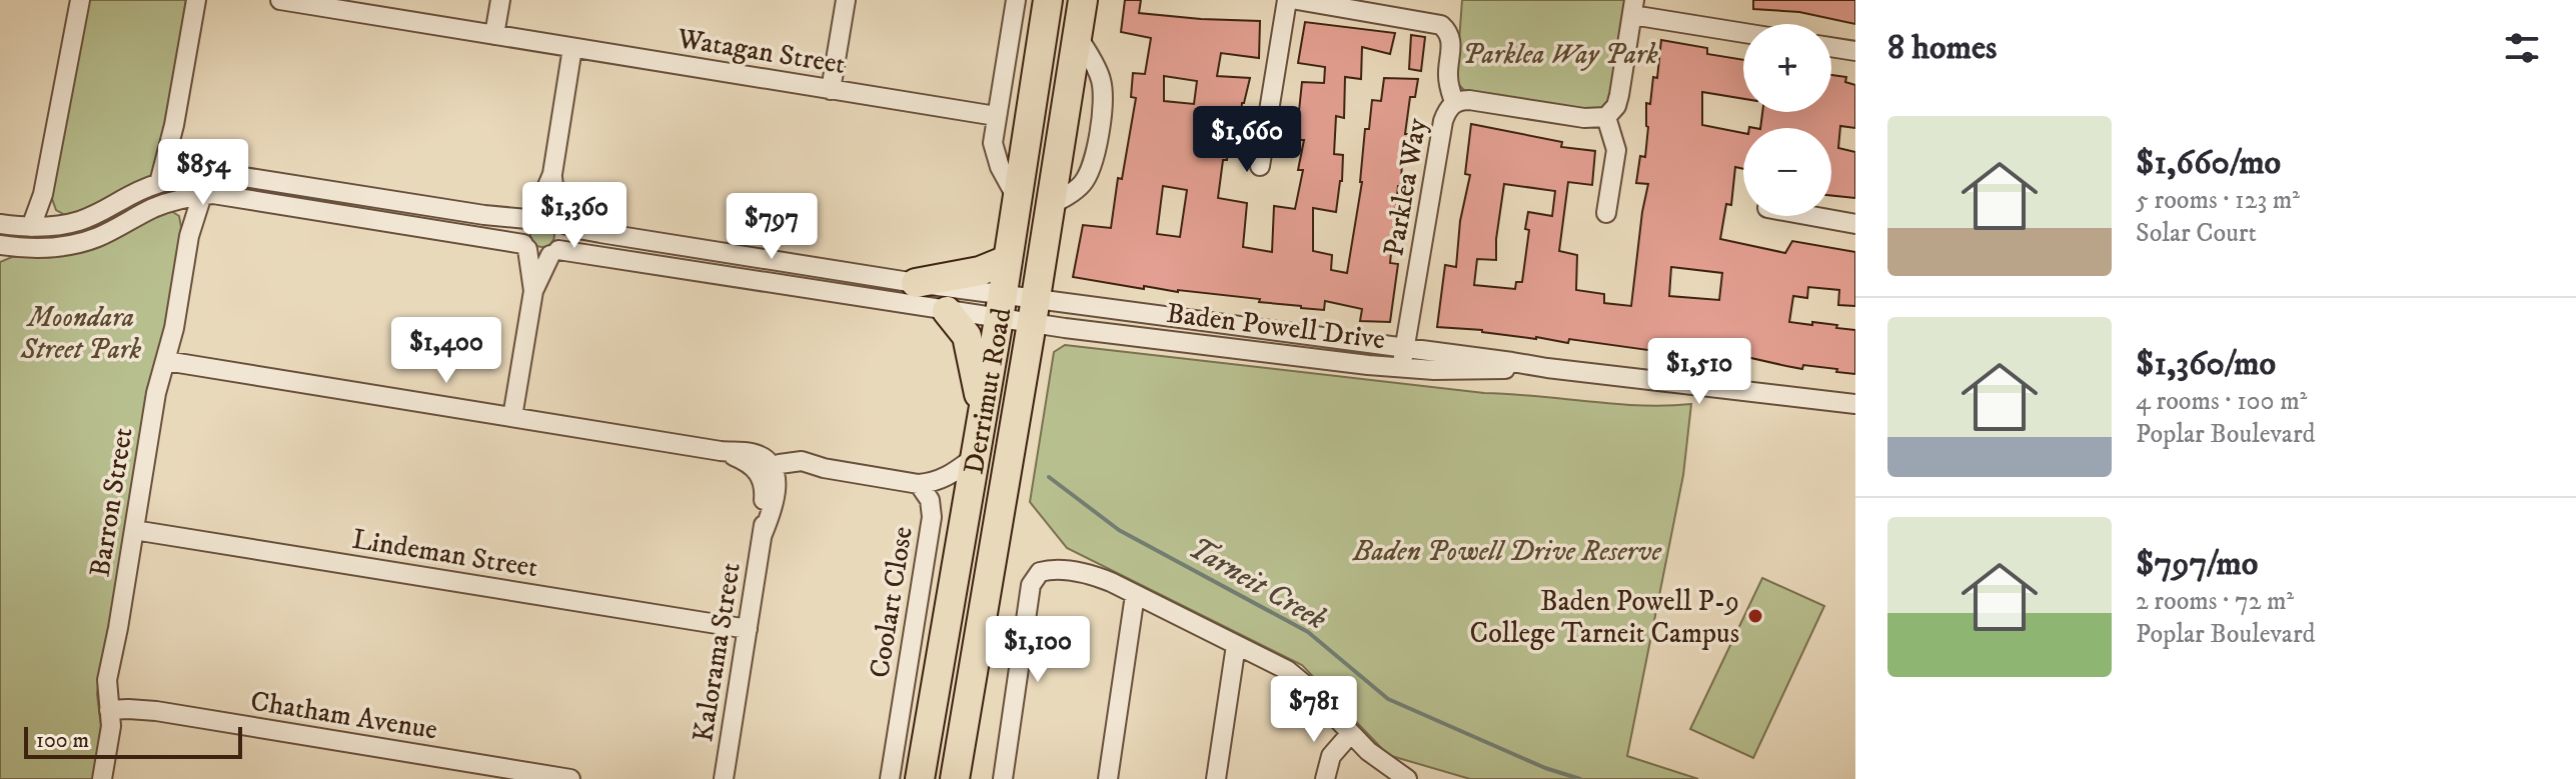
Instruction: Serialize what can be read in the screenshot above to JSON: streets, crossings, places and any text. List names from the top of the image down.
{
  "streets": {
    "highway": ["Derrimut Road"],
    "street": [
      "Watagan Street",
      "Parklea Way",
      "Baden Powell Drive",
      "Barron Street",
      "Lindeman Street",
      "Coolart Close",
      "Kalorama Street",
      "Chatham Avenue"
    ]
  },
  "crossings": [
    ["Parklea Way", "Baden Powell Drive"],
    ["Baden Powell Drive", "Derrimut Road"],
    ["Barron Street", "Lindeman Street"],
    ["Barron Street", "Chatham Avenue"],
    ["Lindeman Street", "Kalorama Street"]
  ],
  "water": ["Tarneit Creek"],
  "parks": ["Parklea Way Park", "Moondara Street Park", "Baden Powell Drive Reserve"],
  "places": ["Baden Powell P-9 College Tarneit Campus"],
  "scale_bar": "100 m",
  "page": {
    "heading": "8 homes",
    "map_buttons": ["+", "−"],
    "list": [
      {
        "name": "$1,660/mo",
        "note": "5 rooms · 123 m² · Solar Court"
      },
      {
        "name": "$1,360/mo",
        "note": "4 rooms · 100 m² · Poplar Boulevard"
      },
      {
        "name": "$797/mo",
        "note": "2 rooms · 72 m² · Poplar Boulevard"
      }
    ],
    "price": [
      "$1,660",
      "$854",
      "$1,360",
      "$797",
      "$1,400",
      "$1,510",
      "$1,100",
      "$781"
    ],
    "scale": "100 m"
  }
}
